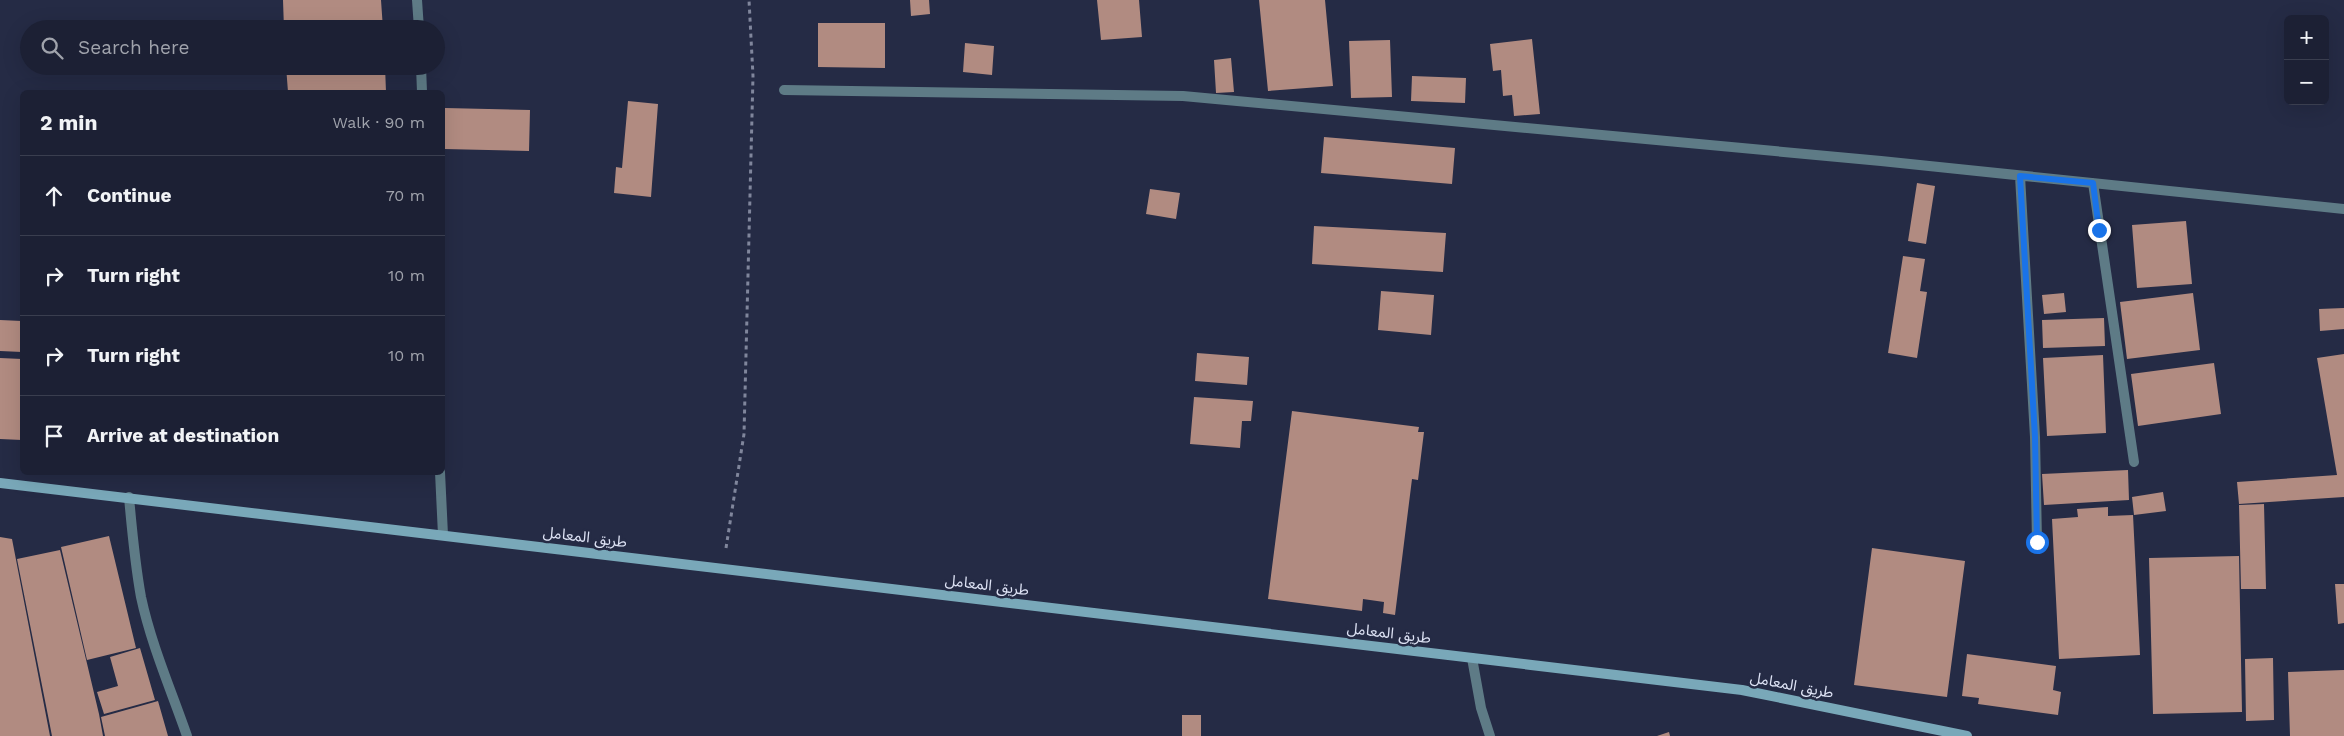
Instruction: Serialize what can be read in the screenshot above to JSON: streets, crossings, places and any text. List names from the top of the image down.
{
  "streets": {
    "main road": ["طريق المعامل"]
  },
  "page": {
    "map_buttons": ["+", "−"],
    "search": "Search here",
    "heading": ["2 min", "Walk · 90 m"],
    "list": [
      ["Continue", "70 m"],
      ["Turn right", "10 m"],
      ["Turn right", "10 m"],
      "Arrive at destination"
    ]
  }
}
